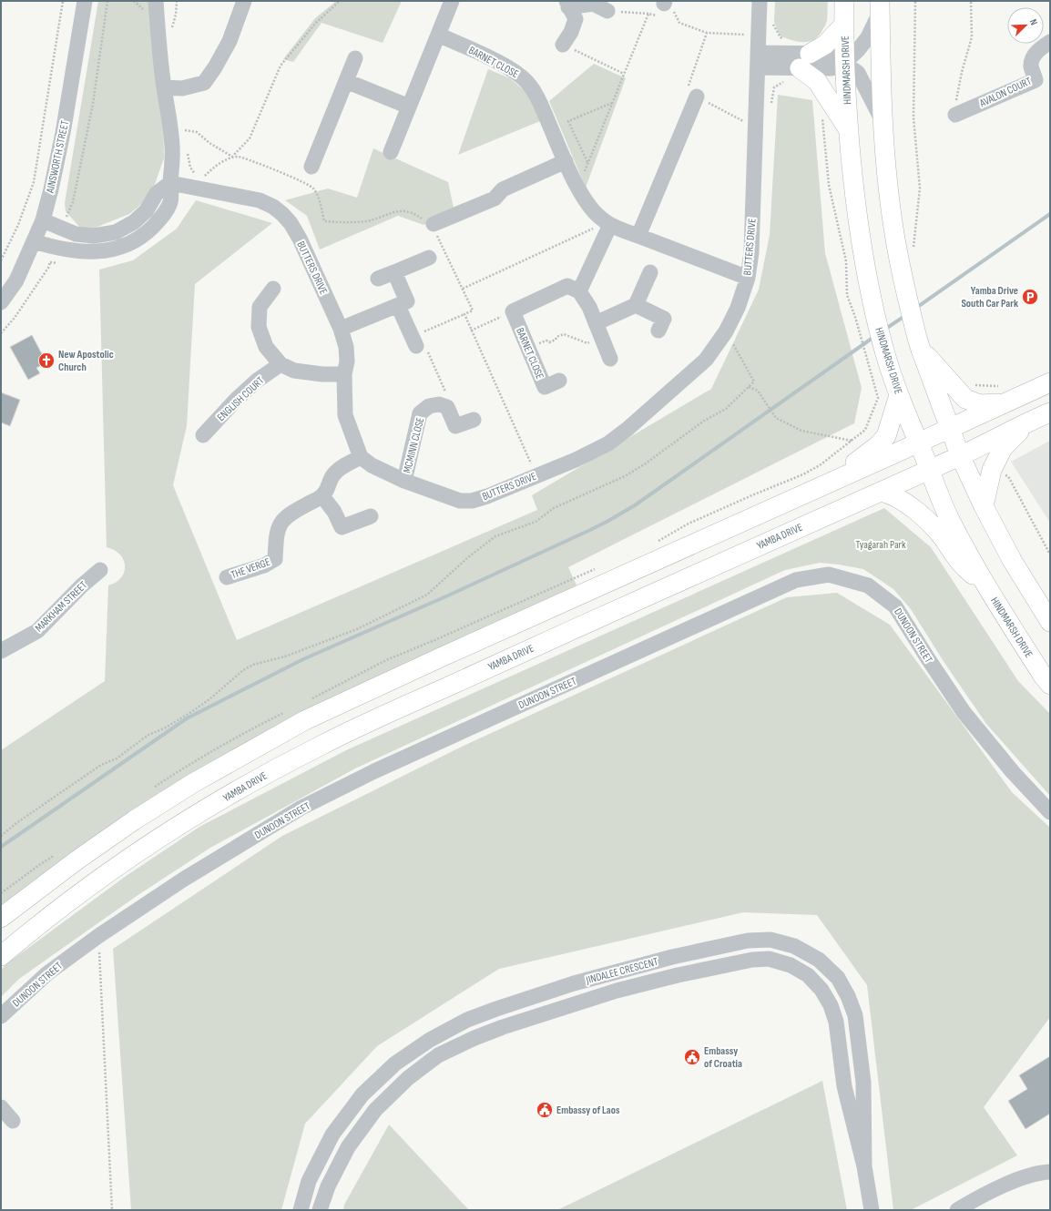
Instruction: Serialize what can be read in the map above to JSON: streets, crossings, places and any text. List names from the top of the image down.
{
  "streets": {
    "main road": ["HINDMARSH DRIVE", "YAMBA DRIVE"],
    "street": [
      "BARNET CLOSE",
      "AVALON COURT",
      "AINSWORTH STREET",
      "BUTTERS DRIVE",
      "ENGLISH COURT",
      "MCMINN CLOSE",
      "THE VERGE",
      "MARKHAM STREET",
      "DUNOON STREET",
      "JINDALEE CRESCENT"
    ]
  },
  "crossings": [
    ["BARNET CLOSE", "BUTTERS DRIVE"],
    ["HINDMARSH DRIVE", "YAMBA DRIVE"],
    ["BUTTERS DRIVE", "MCMINN CLOSE"]
  ],
  "parks": ["Tyagarah Park"],
  "places": {
    "parking": ["Yamba Drive South Car Park"],
    "church": ["New Apostolic Church"],
    "public building": ["Embassy of Croatia", "Embassy of Laos"]
  },
  "north": "top right"
}
